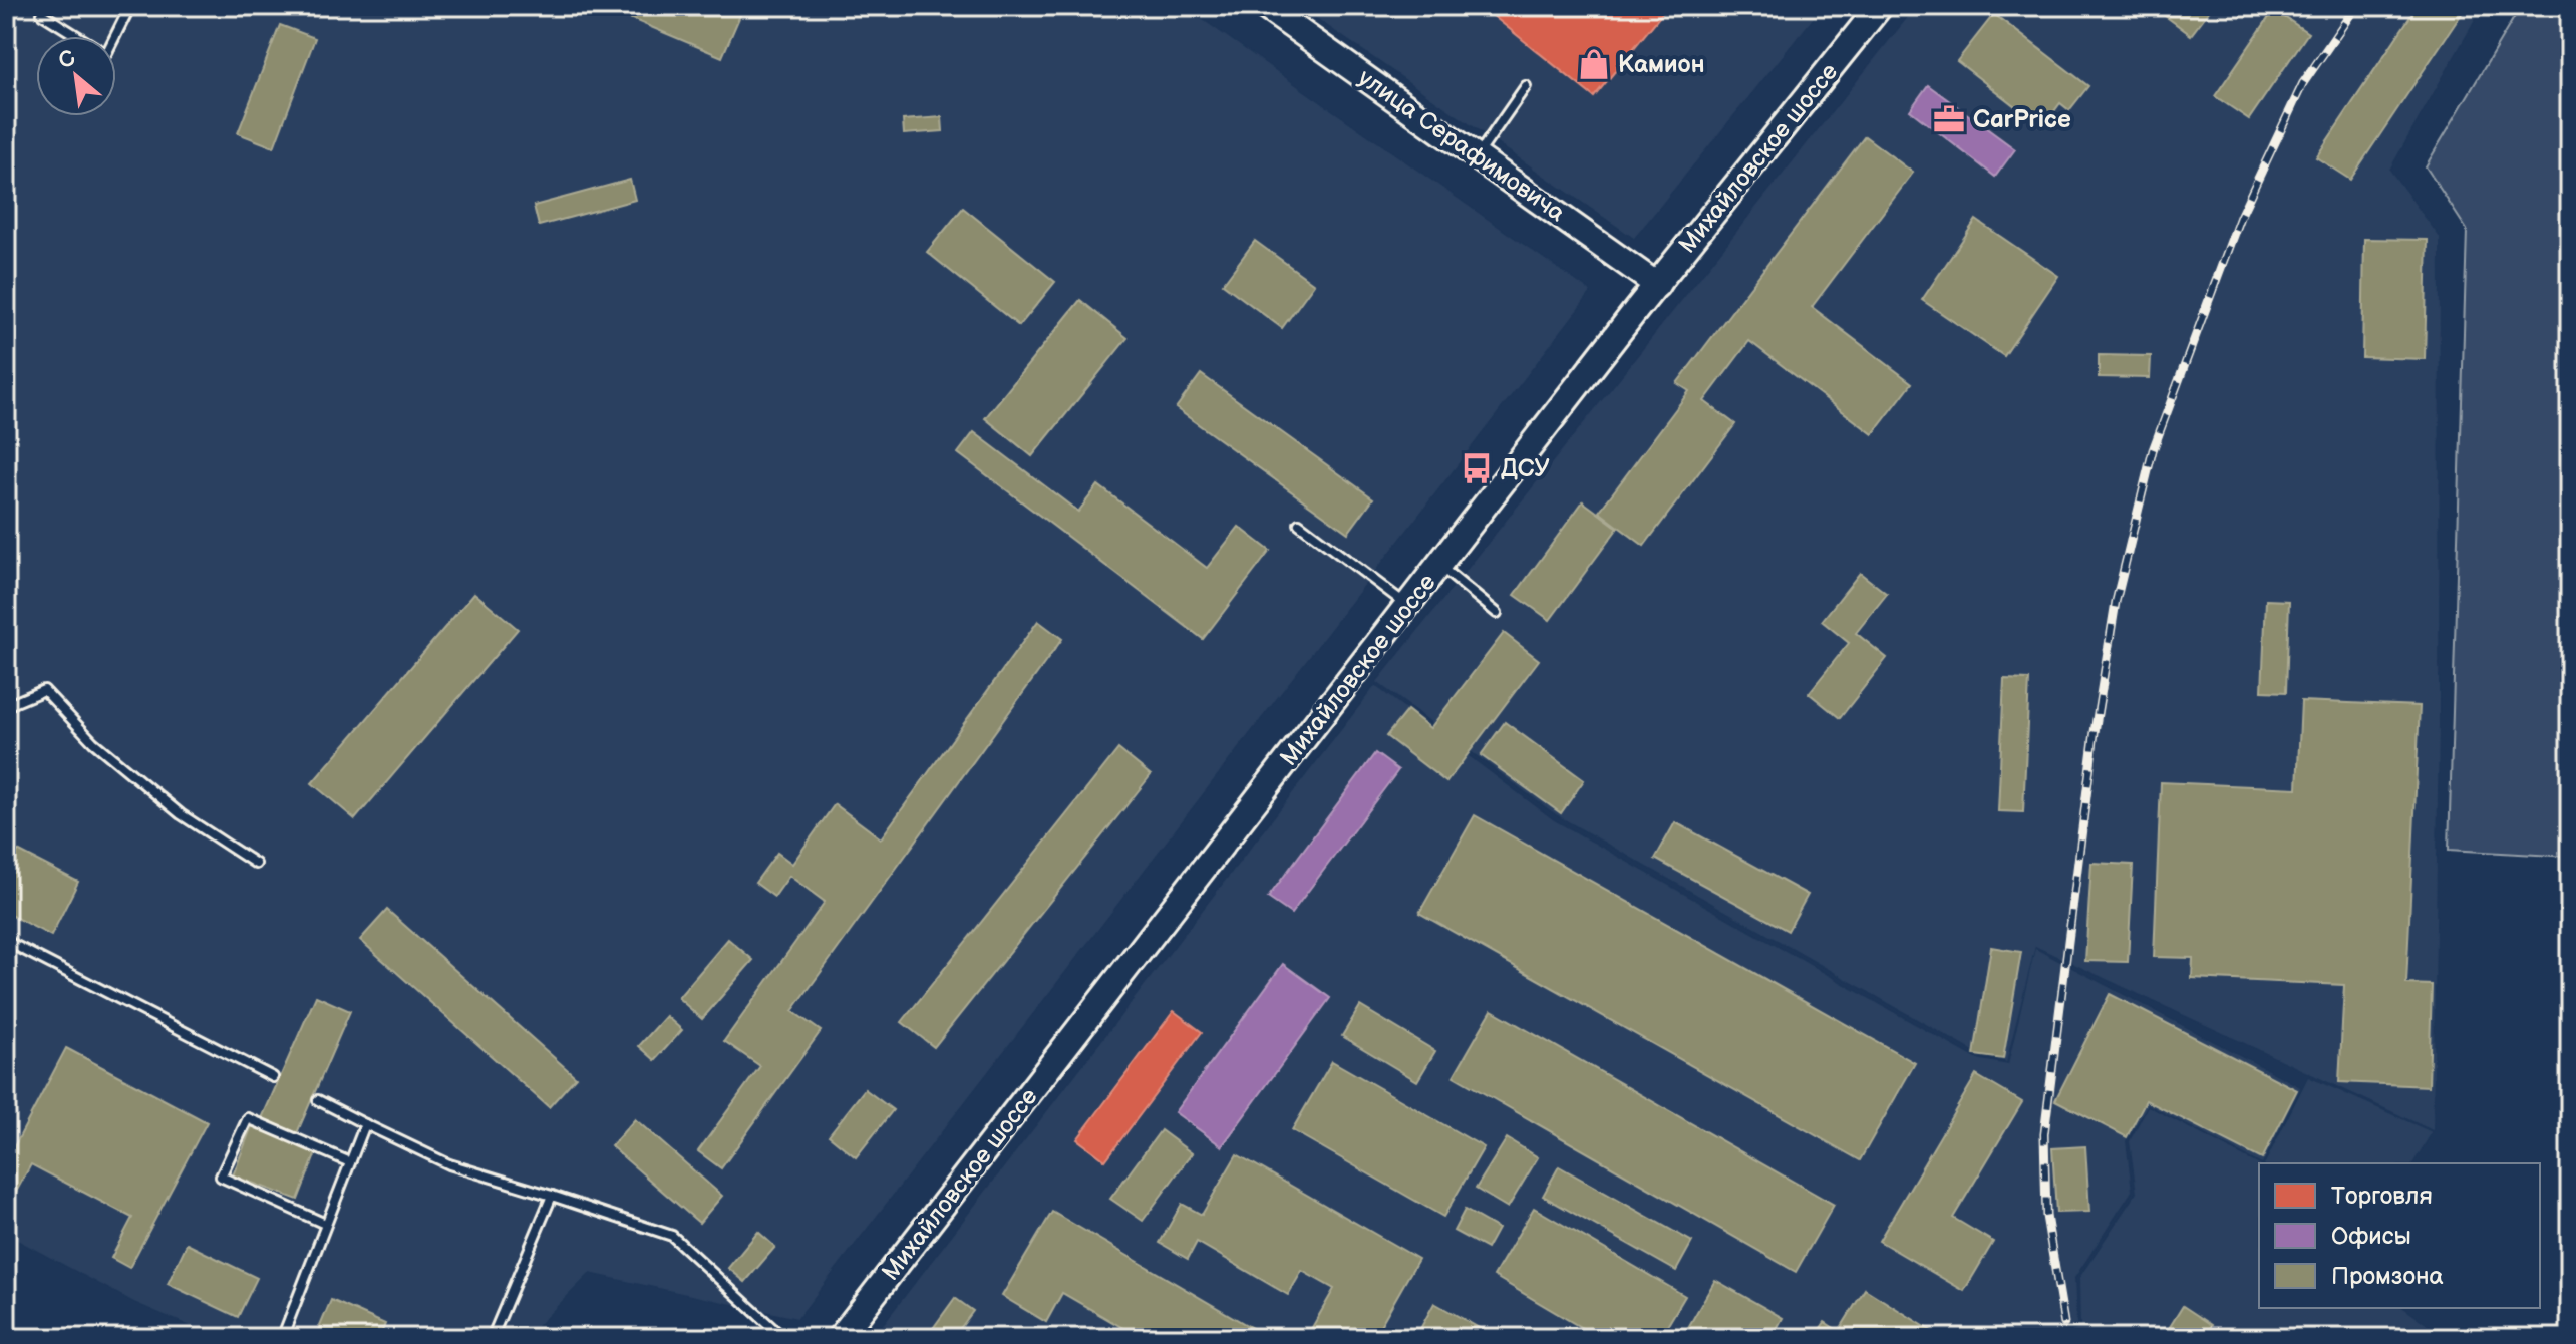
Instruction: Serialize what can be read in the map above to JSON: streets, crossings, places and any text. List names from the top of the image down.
{
  "streets": {
    "main road": ["улица Серафимовича", "Михайловское шоссе"]
  },
  "crossings": [
    ["улица Серафимовича", "Михайловское шоссе"]
  ],
  "places": {
    "shop": ["Камион"],
    "office": ["CarPrice"],
    "bus stop": ["ДСУ"]
  },
  "legend": ["Торговля", "Офисы", "Промзона"],
  "north": "top left"
}
